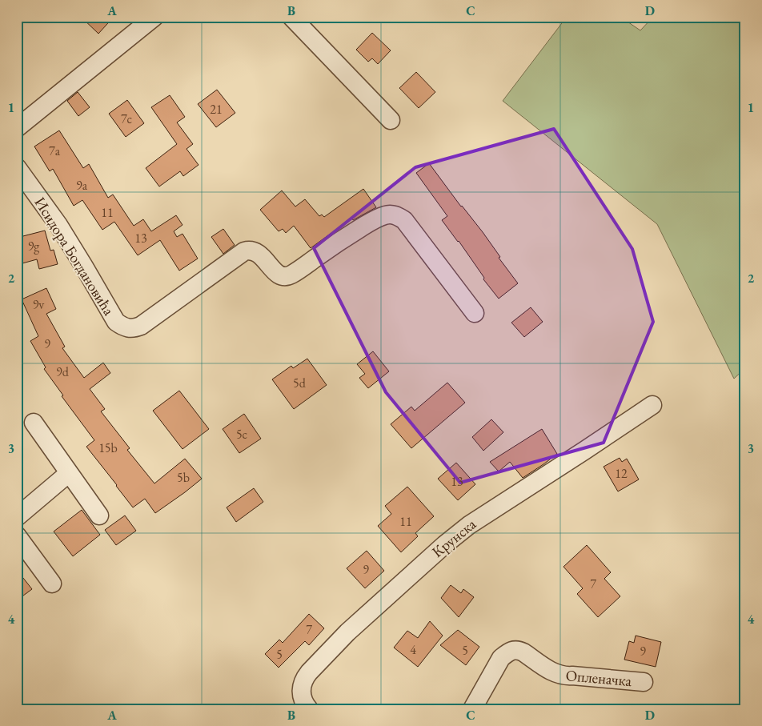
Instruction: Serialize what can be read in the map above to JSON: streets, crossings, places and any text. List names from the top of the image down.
{
  "streets": {
    "street": ["Исидора Богдановића", "Крунска", "Опленачка"]
  },
  "house_numbers": [
    "21",
    "7c",
    "7a",
    "9a",
    "11",
    "13",
    "9g",
    "9v",
    "9",
    "9d",
    "5d",
    "5c",
    "15b",
    "12",
    "5b",
    "13",
    "11",
    "9",
    "7",
    "7",
    "4",
    "5",
    "9",
    "5"
  ],
  "grid": {
    "columns": [
      "A",
      "B",
      "C",
      "D"
    ],
    "rows": [
      "1",
      "2",
      "3",
      "4"
    ]
  }
}
